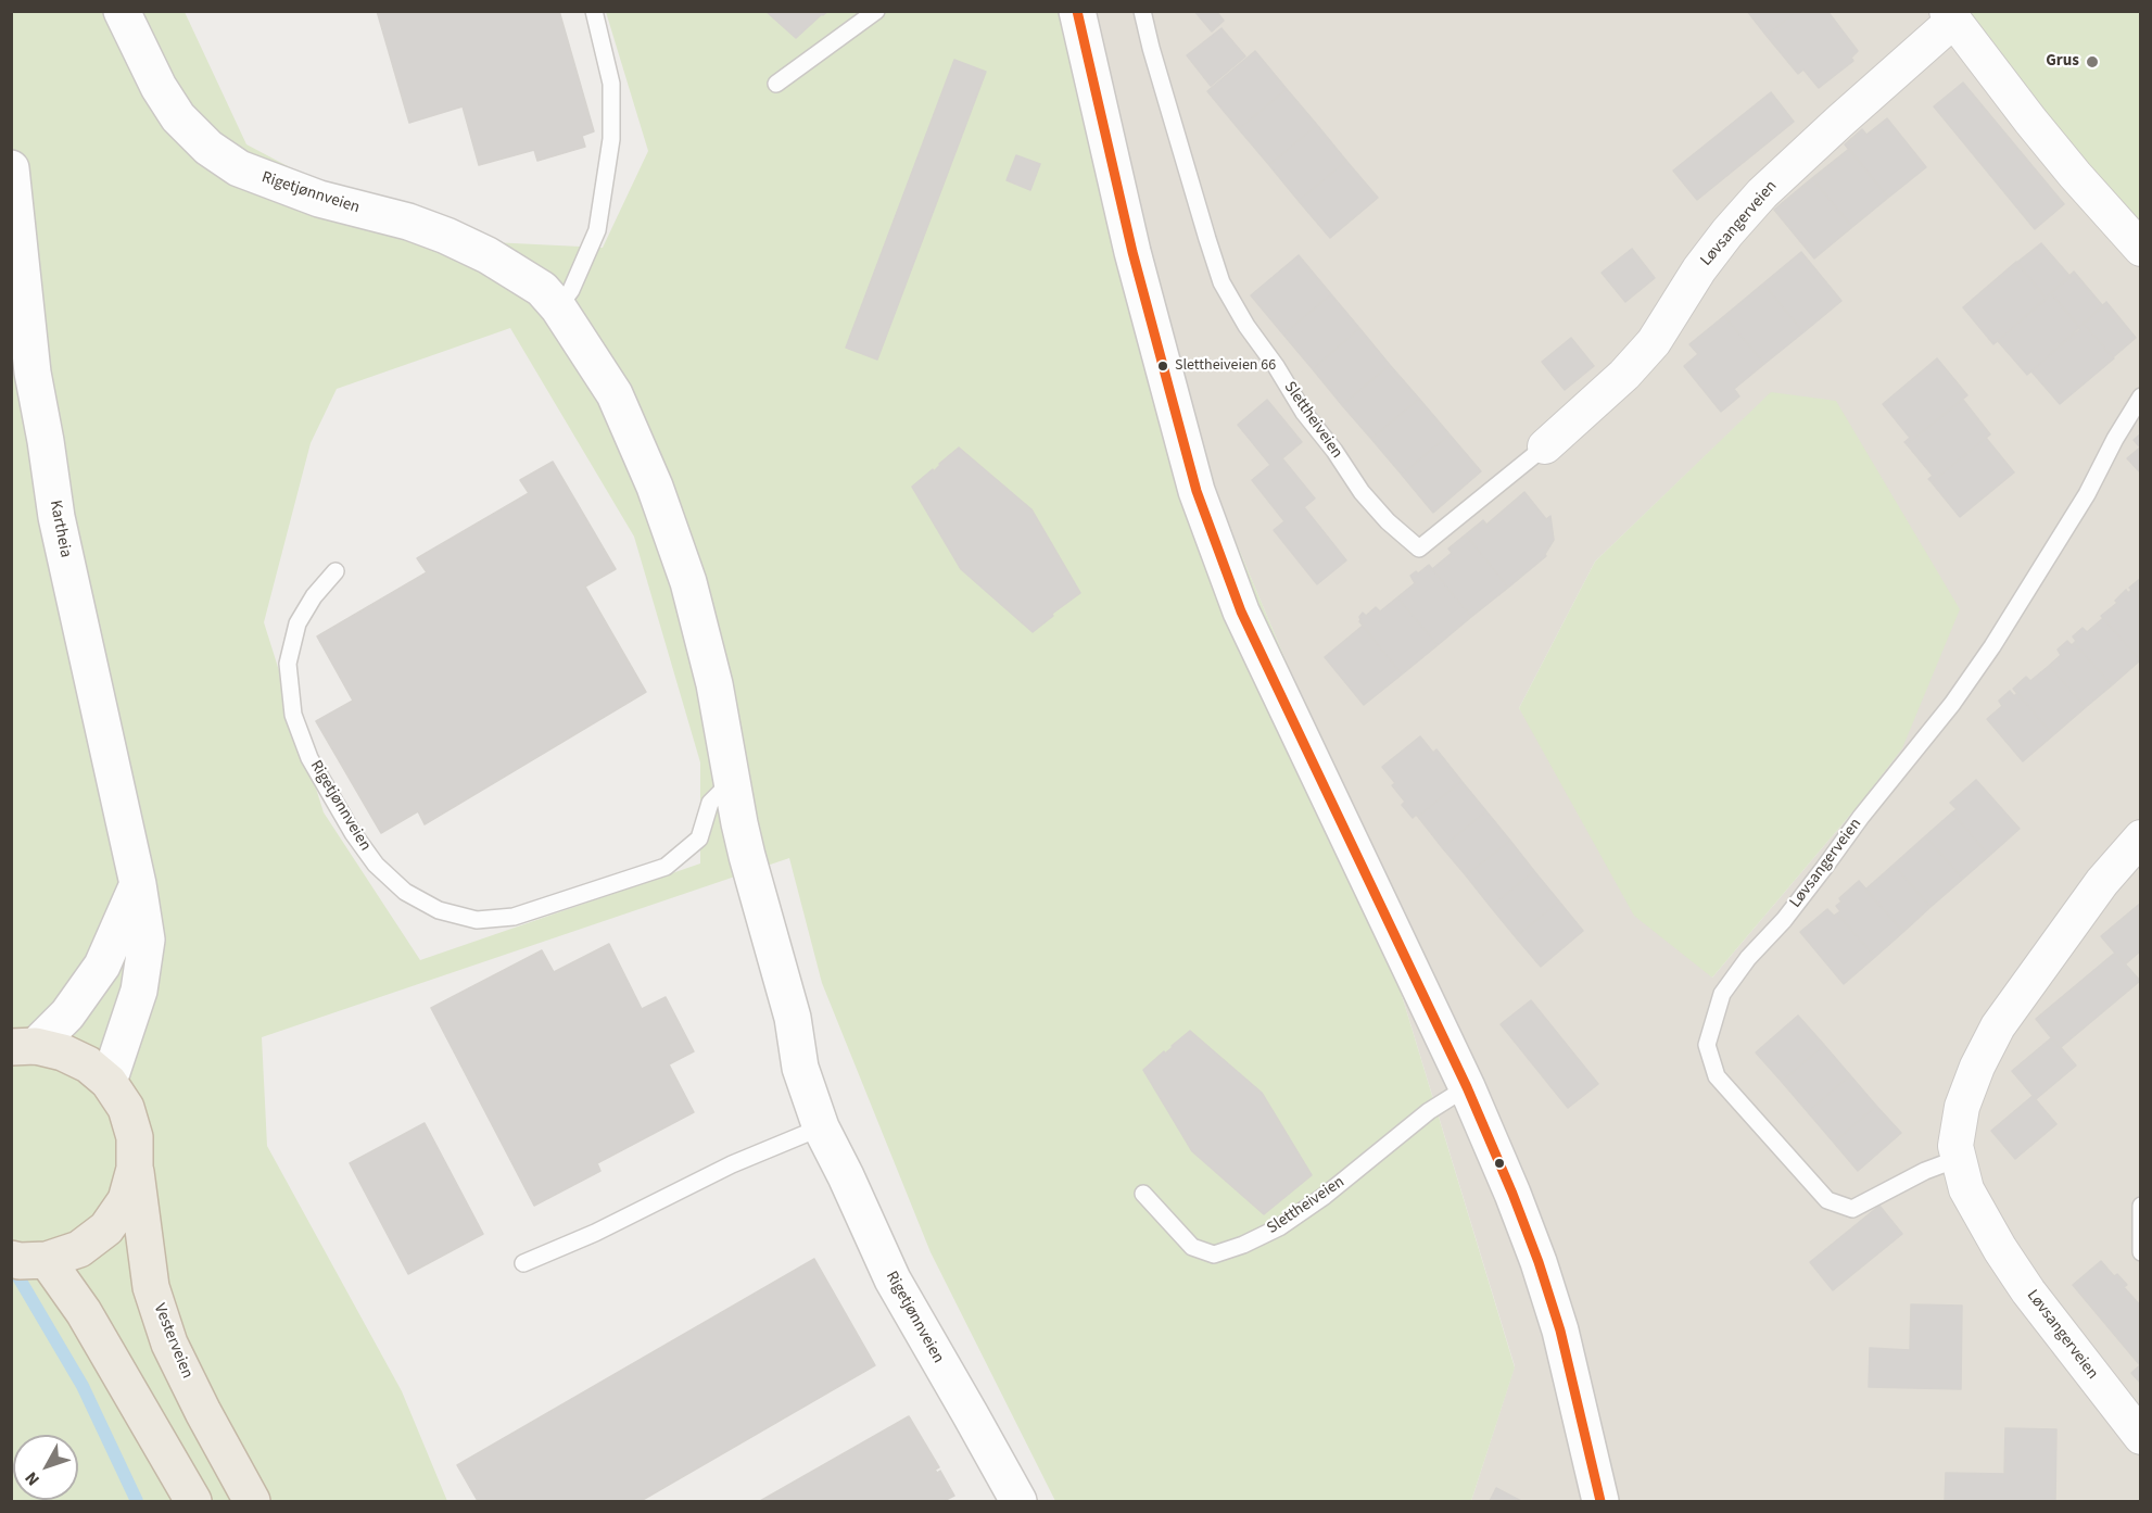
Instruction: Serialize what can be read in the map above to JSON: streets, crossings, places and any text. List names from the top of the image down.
{
  "streets": {
    "highway": ["Vesterveien"],
    "street": ["Rigetjønnveien", "Løvsangerveien", "Kartheia"],
    "lane": ["Slettheiveien"]
  },
  "crossings": [
    ["Løvsangerveien", "Slettheiveien"]
  ],
  "places": ["Grus", "Slettheiveien 66"],
  "north": "bottom left"
}
